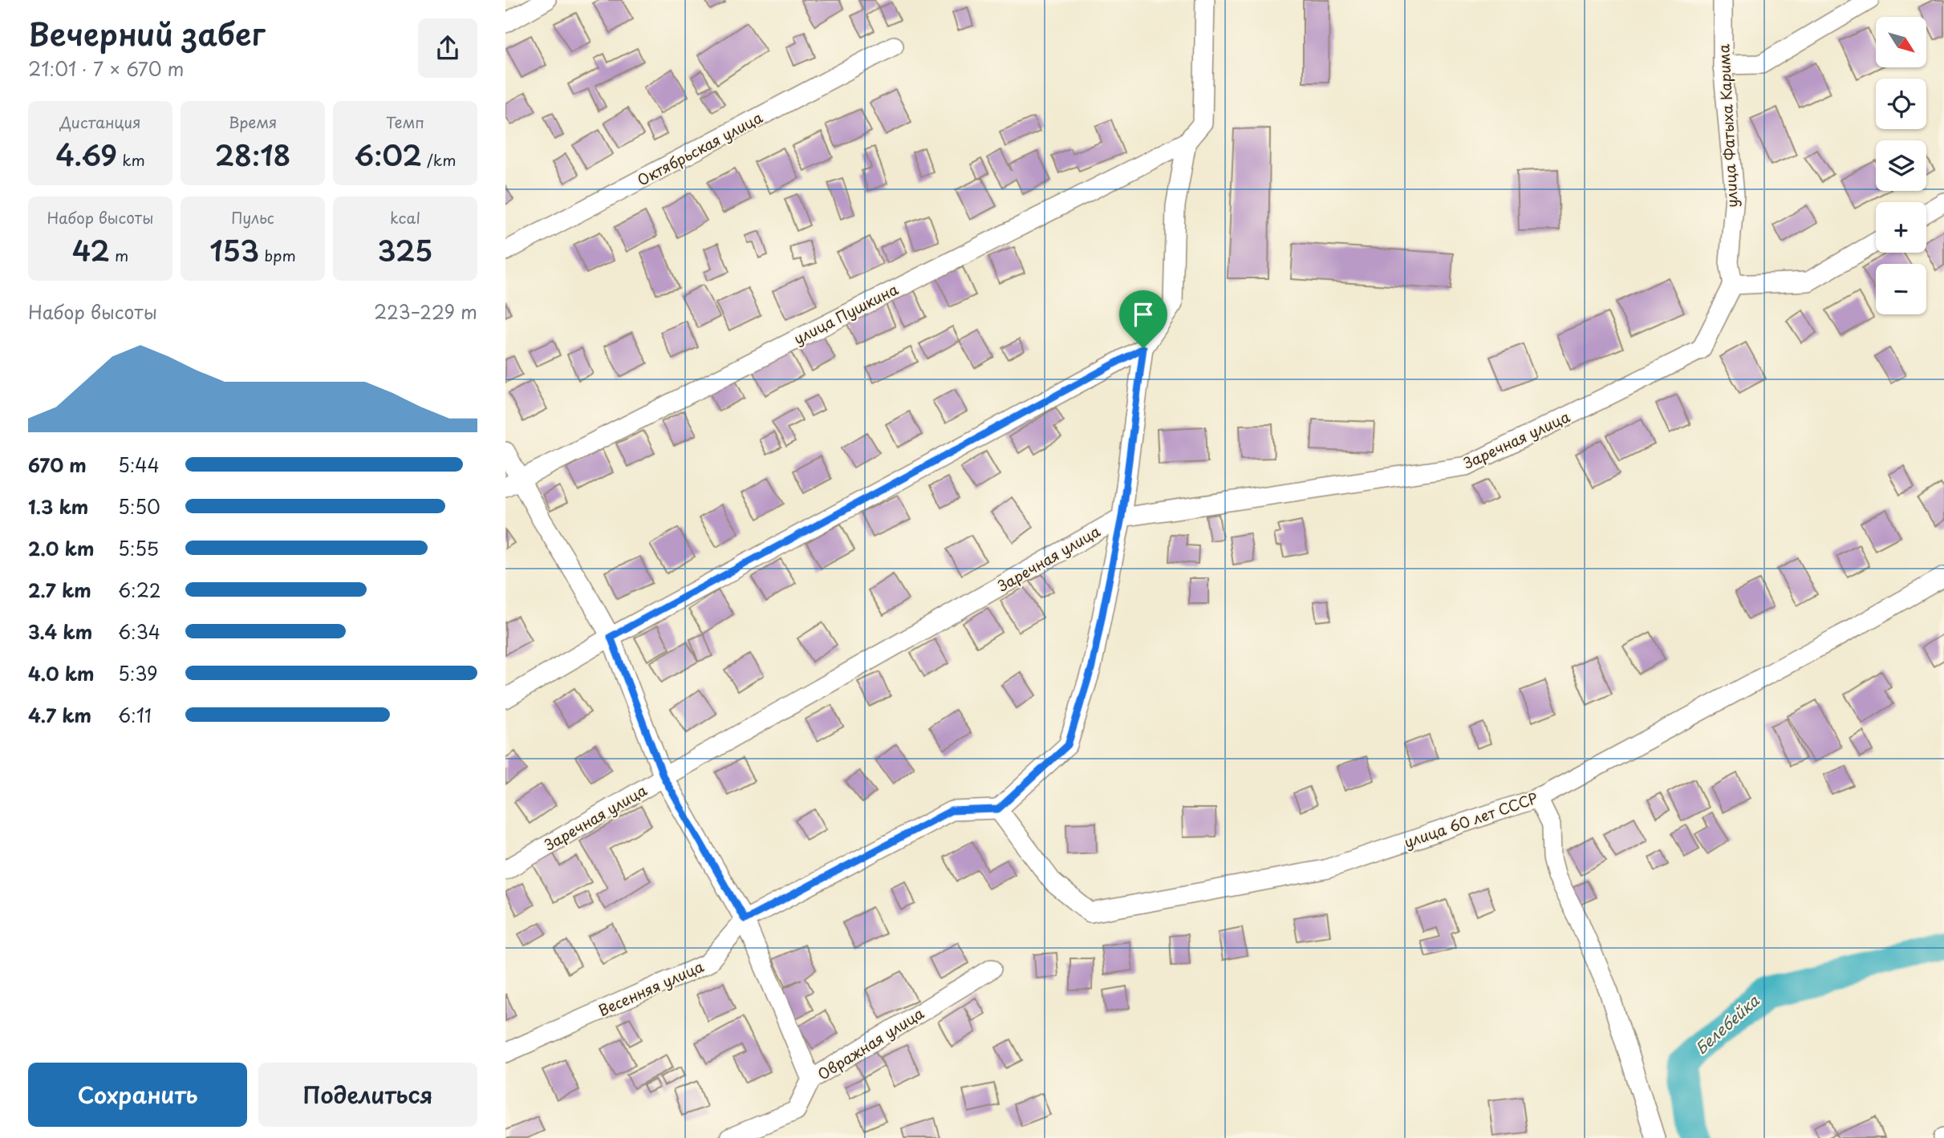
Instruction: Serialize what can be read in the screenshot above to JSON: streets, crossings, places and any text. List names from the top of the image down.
{
  "streets": {
    "street": [
      "улица Фатыха Карима",
      "Октябрьская улица",
      "улица Пушкина",
      "Заречная улица",
      "улица 60 лет СССР",
      "Весенняя улица",
      "Овражная улица"
    ]
  },
  "crossings": [
    ["улица Фатыха Карима", "Заречная улица"],
    ["улица 60 лет СССР", "Весенняя улица"]
  ],
  "water": ["Белебейка"],
  "north": "bottom right",
  "page": {
    "heading": ["Вечерний забег", "21:01 · 7 × 670 m"],
    "map_buttons": ["+", "−"],
    "stats": [
      ["Дистанция", "4.69 km"],
      ["Время", "28:18"],
      ["Темп", "6:02 /km"],
      ["Набор высоты", "42 m"],
      ["Пульс", "153 bpm"],
      ["kcal", "325"]
    ],
    "chart": ["Набор высоты", "223–229 m"],
    "list": [
      {
        "name": "670 m",
        "note": "5:44"
      },
      {
        "name": "1.3 km",
        "note": "5:50"
      },
      {
        "name": "2.0 km",
        "note": "5:55"
      },
      {
        "name": "2.7 km",
        "note": "6:22"
      },
      {
        "name": "3.4 km",
        "note": "6:34"
      },
      {
        "name": "4.0 km",
        "note": "5:39"
      },
      {
        "name": "4.7 km",
        "note": "6:11"
      }
    ],
    "buttons": ["Сохранить", "Поделиться"]
  }
}
